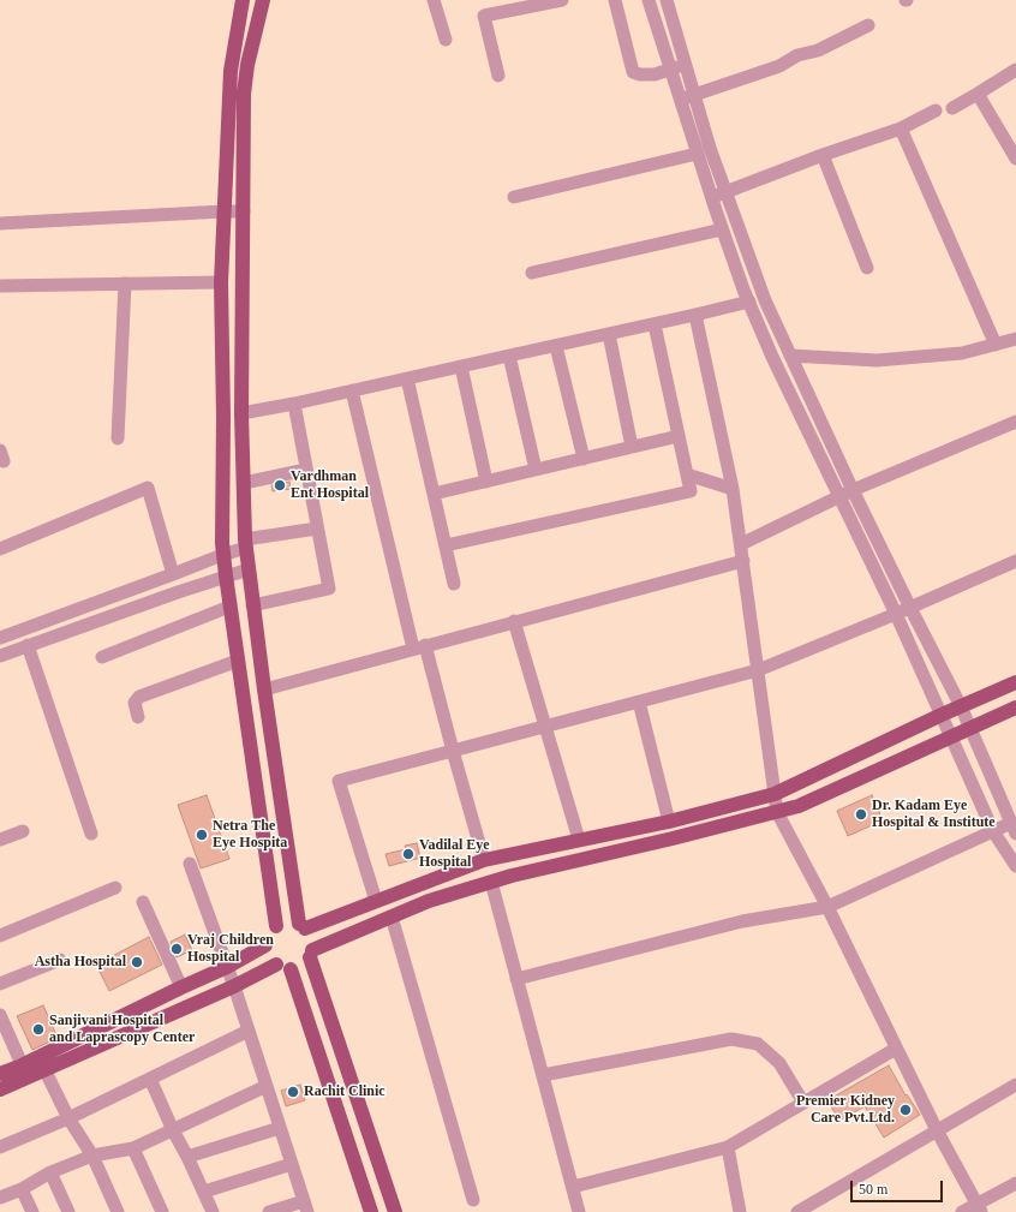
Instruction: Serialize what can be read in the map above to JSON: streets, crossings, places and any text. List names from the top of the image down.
{
  "places": [
    "Vardhman Ent Hospital",
    "Dr. Kadam Eye Hospital & Institute",
    "Netra The Eye Hospita",
    "Vadilal Eye Hospital",
    "Vraj Children Hospital",
    "Astha Hospital",
    "Sanjivani Hospital and Laprascopy Center",
    "Rachit Clinic",
    "Premier Kidney Care Pvt.Ltd."
  ],
  "scale_bar": "50 m"
}
